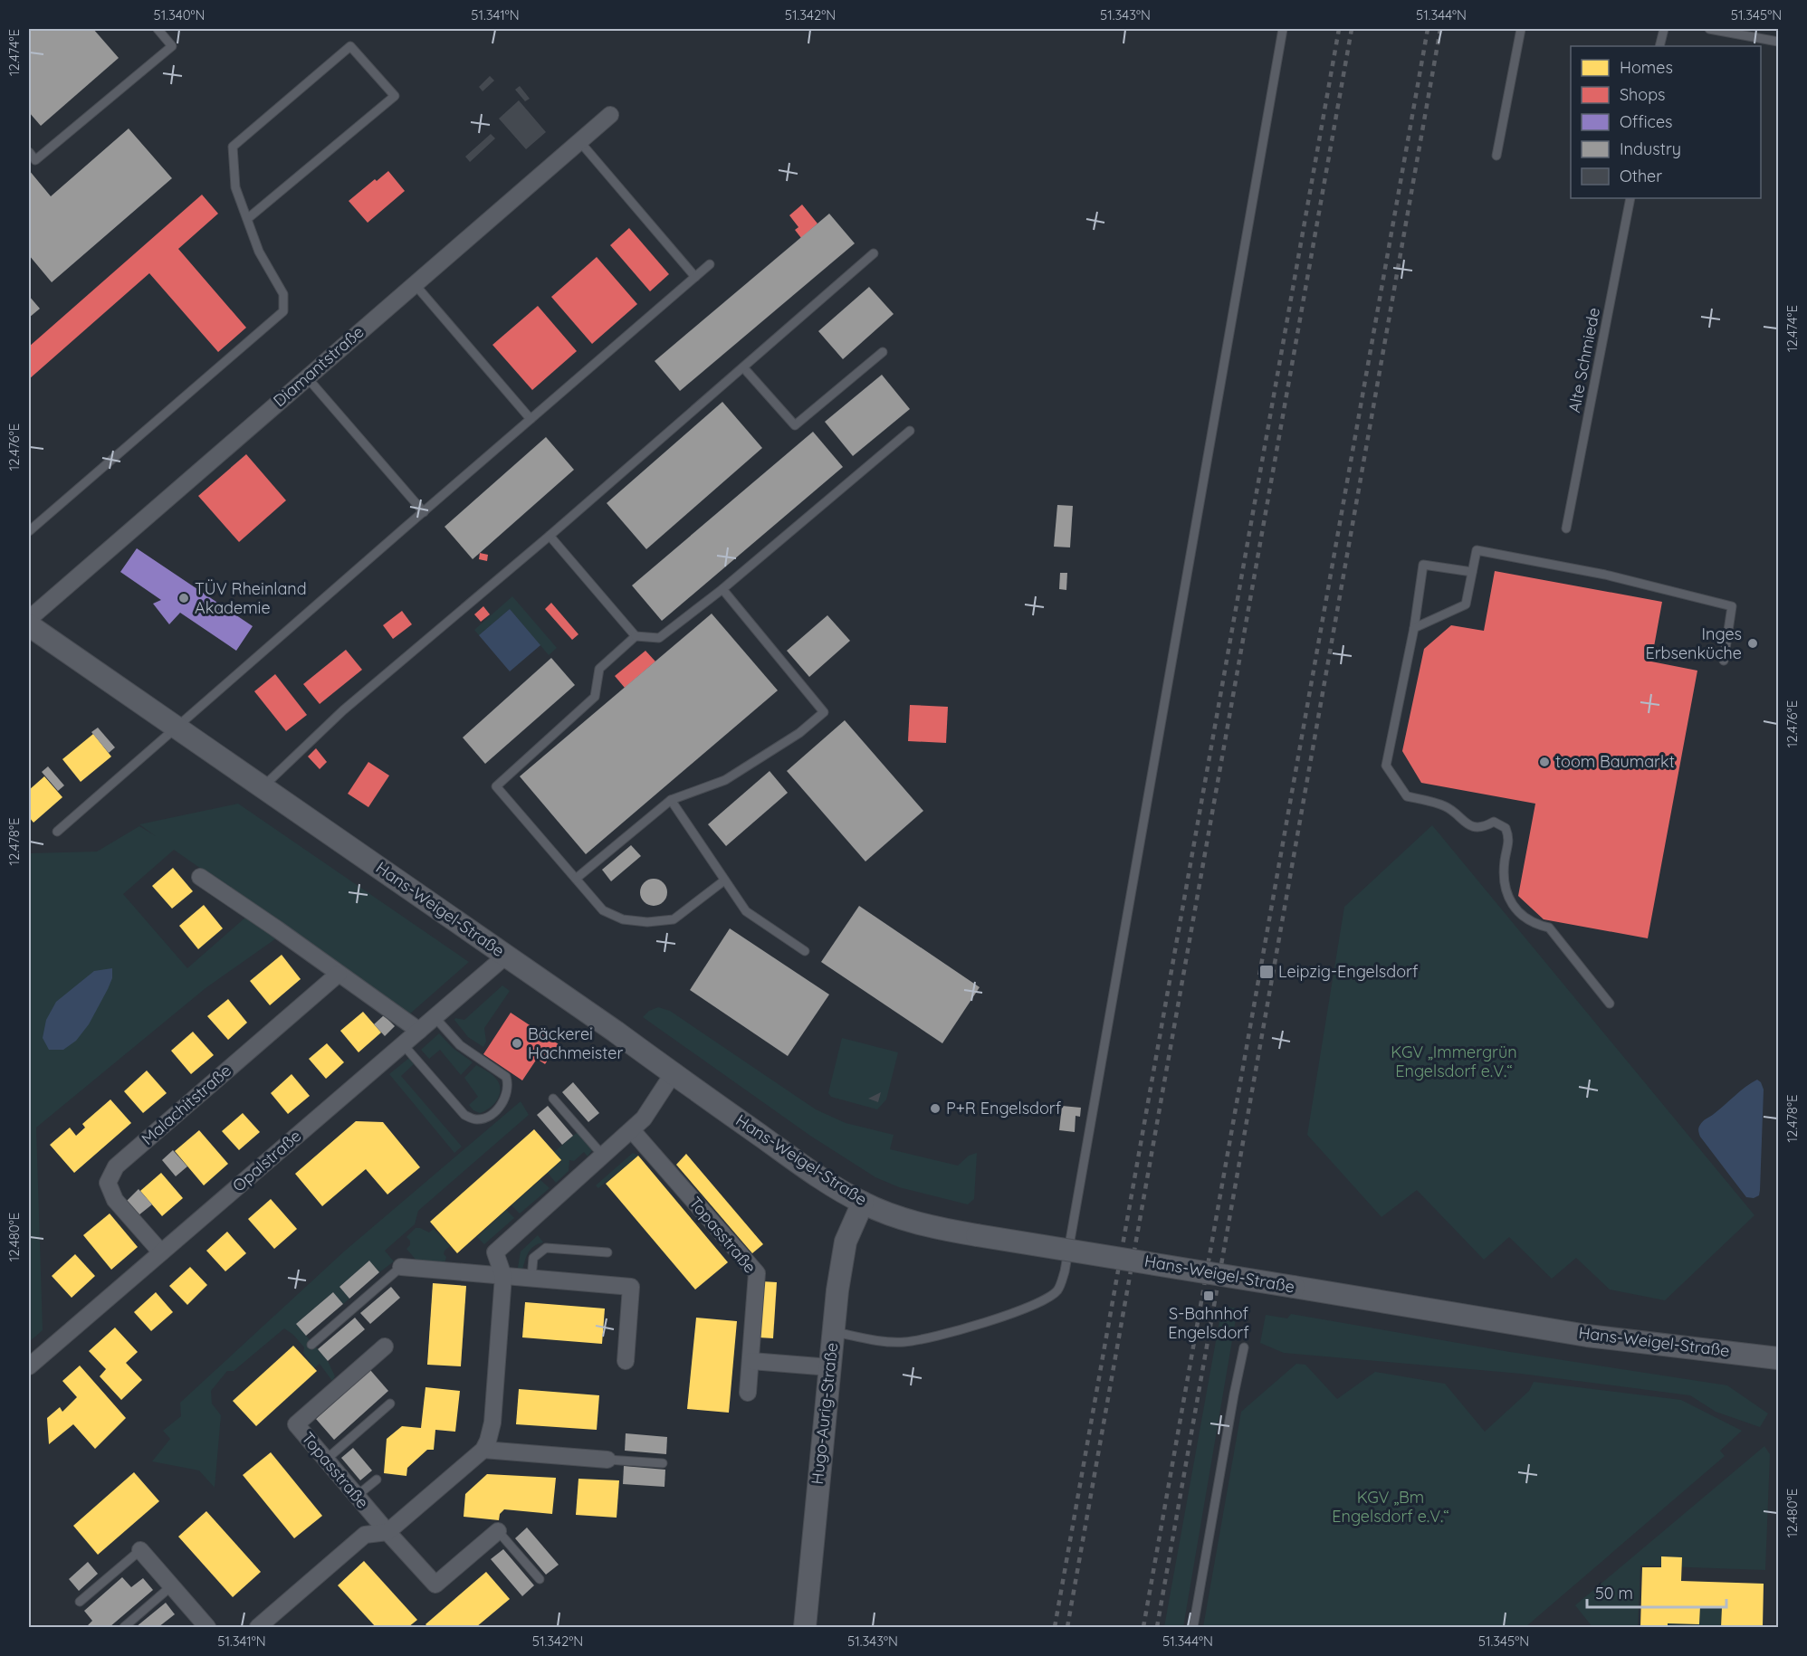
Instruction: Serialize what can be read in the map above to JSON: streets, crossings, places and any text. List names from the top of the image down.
{
  "streets": {
    "street": [
      "Diamantstraße",
      "Hans-Weigel-Straße",
      "Malachitstraße",
      "Opalstraße",
      "Topasstraße",
      "Hugo-Aurig-Straße"
    ],
    "lane": ["Alte Schmiede"]
  },
  "crossings": [
    ["Hans-Weigel-Straße", "Opalstraße"],
    ["Hans-Weigel-Straße", "Hugo-Aurig-Straße"],
    ["Malachitstraße", "Opalstraße"]
  ],
  "parks": ["KGV „Immergrün Engelsdorf e.V.“", "KGV „Bm Engelsdorf e.V.“"],
  "places": {
    "other": [
      "TÜV Rheinland Akademie",
      "Inges Erbsenküche",
      "toom Baumarkt",
      "Bäckerei Hachmeister",
      "P+R Engelsdorf"
    ],
    "transit": ["Leipzig-Engelsdorf", "S-Bahnhof Engelsdorf"]
  },
  "legend": [
    "Homes",
    "Shops",
    "Offices",
    "Industry",
    "Other"
  ],
  "scale_bar": "50 m",
  "coordinates": [
    "51.340°N",
    "51.341°N",
    "51.342°N",
    "51.343°N",
    "51.344°N",
    "51.345°N",
    "12.474°E",
    "12.476°E",
    "12.478°E",
    "12.480°E"
  ]
}
